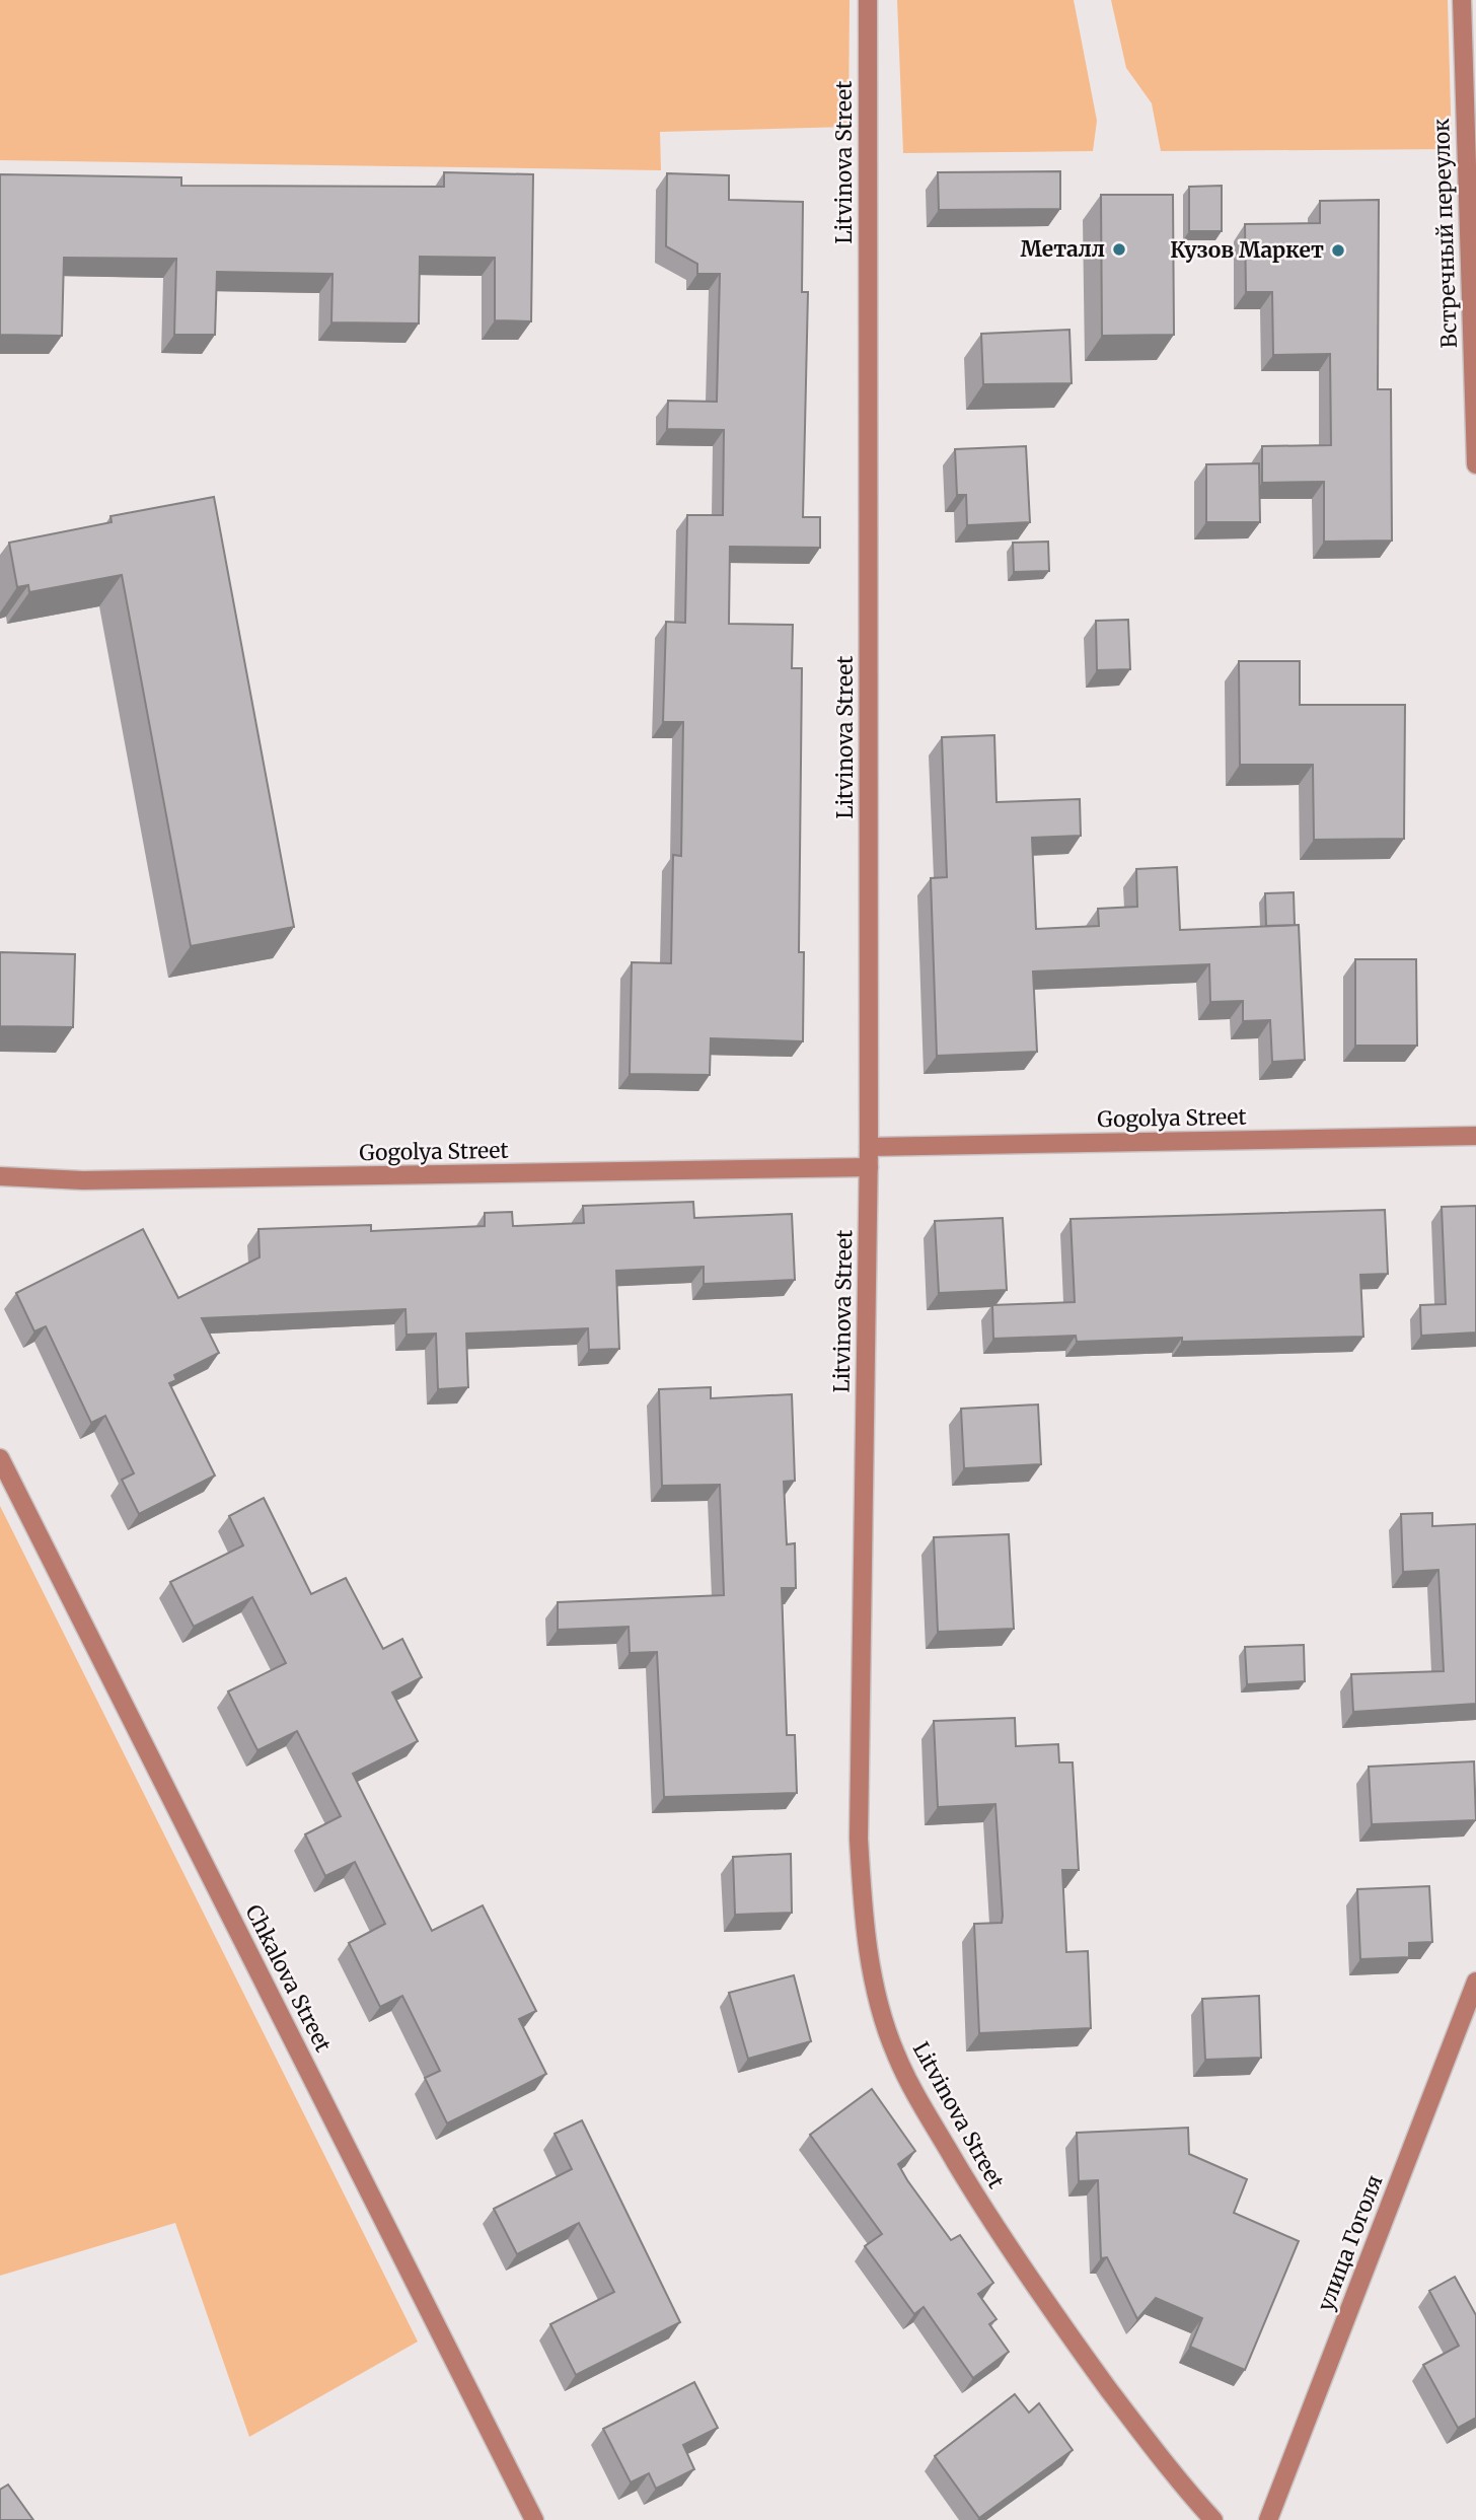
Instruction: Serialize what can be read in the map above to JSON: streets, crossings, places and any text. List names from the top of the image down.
{
  "streets": {
    "street": [
      "Litvinova Street",
      "Встречный переулок",
      "Gogolya Street",
      "Chkalova Street",
      "улица Гоголя"
    ]
  },
  "crossings": [
    ["Litvinova Street", "Gogolya Street"]
  ],
  "places": ["Металл", "Кузов Маркет"]
}
